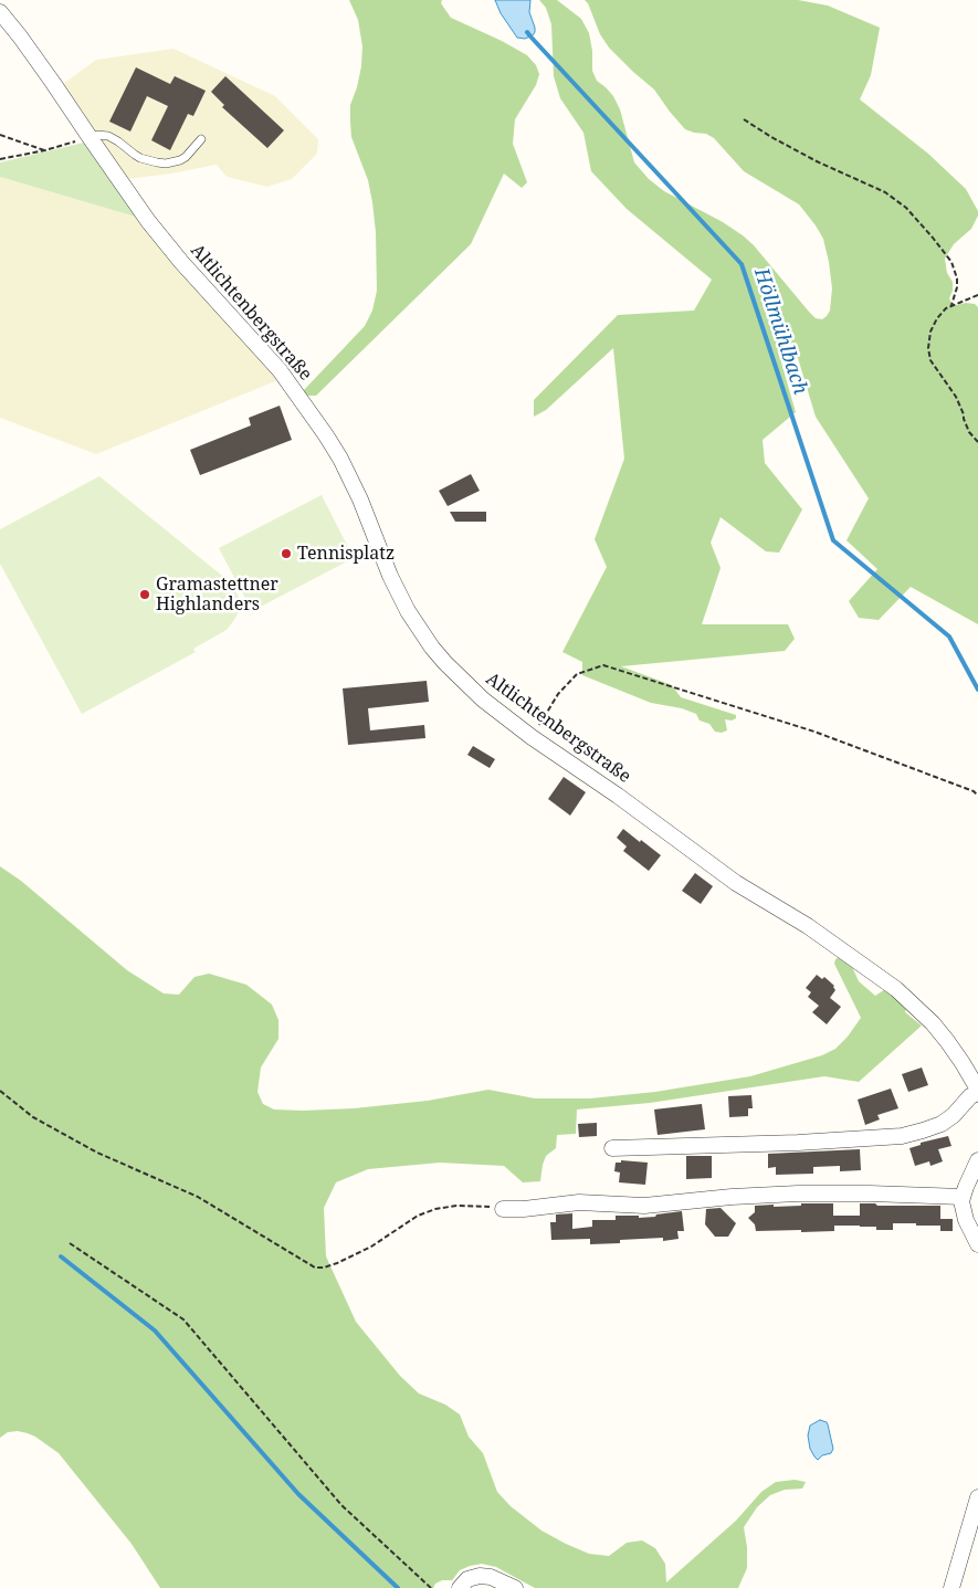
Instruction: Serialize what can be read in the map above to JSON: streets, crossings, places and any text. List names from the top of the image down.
{
  "streets": {
    "street": ["Altlichtenbergstraße"]
  },
  "water": ["Höllmühlbach"],
  "places": ["Tennisplatz", "Gramastettner Highlanders"]
}
